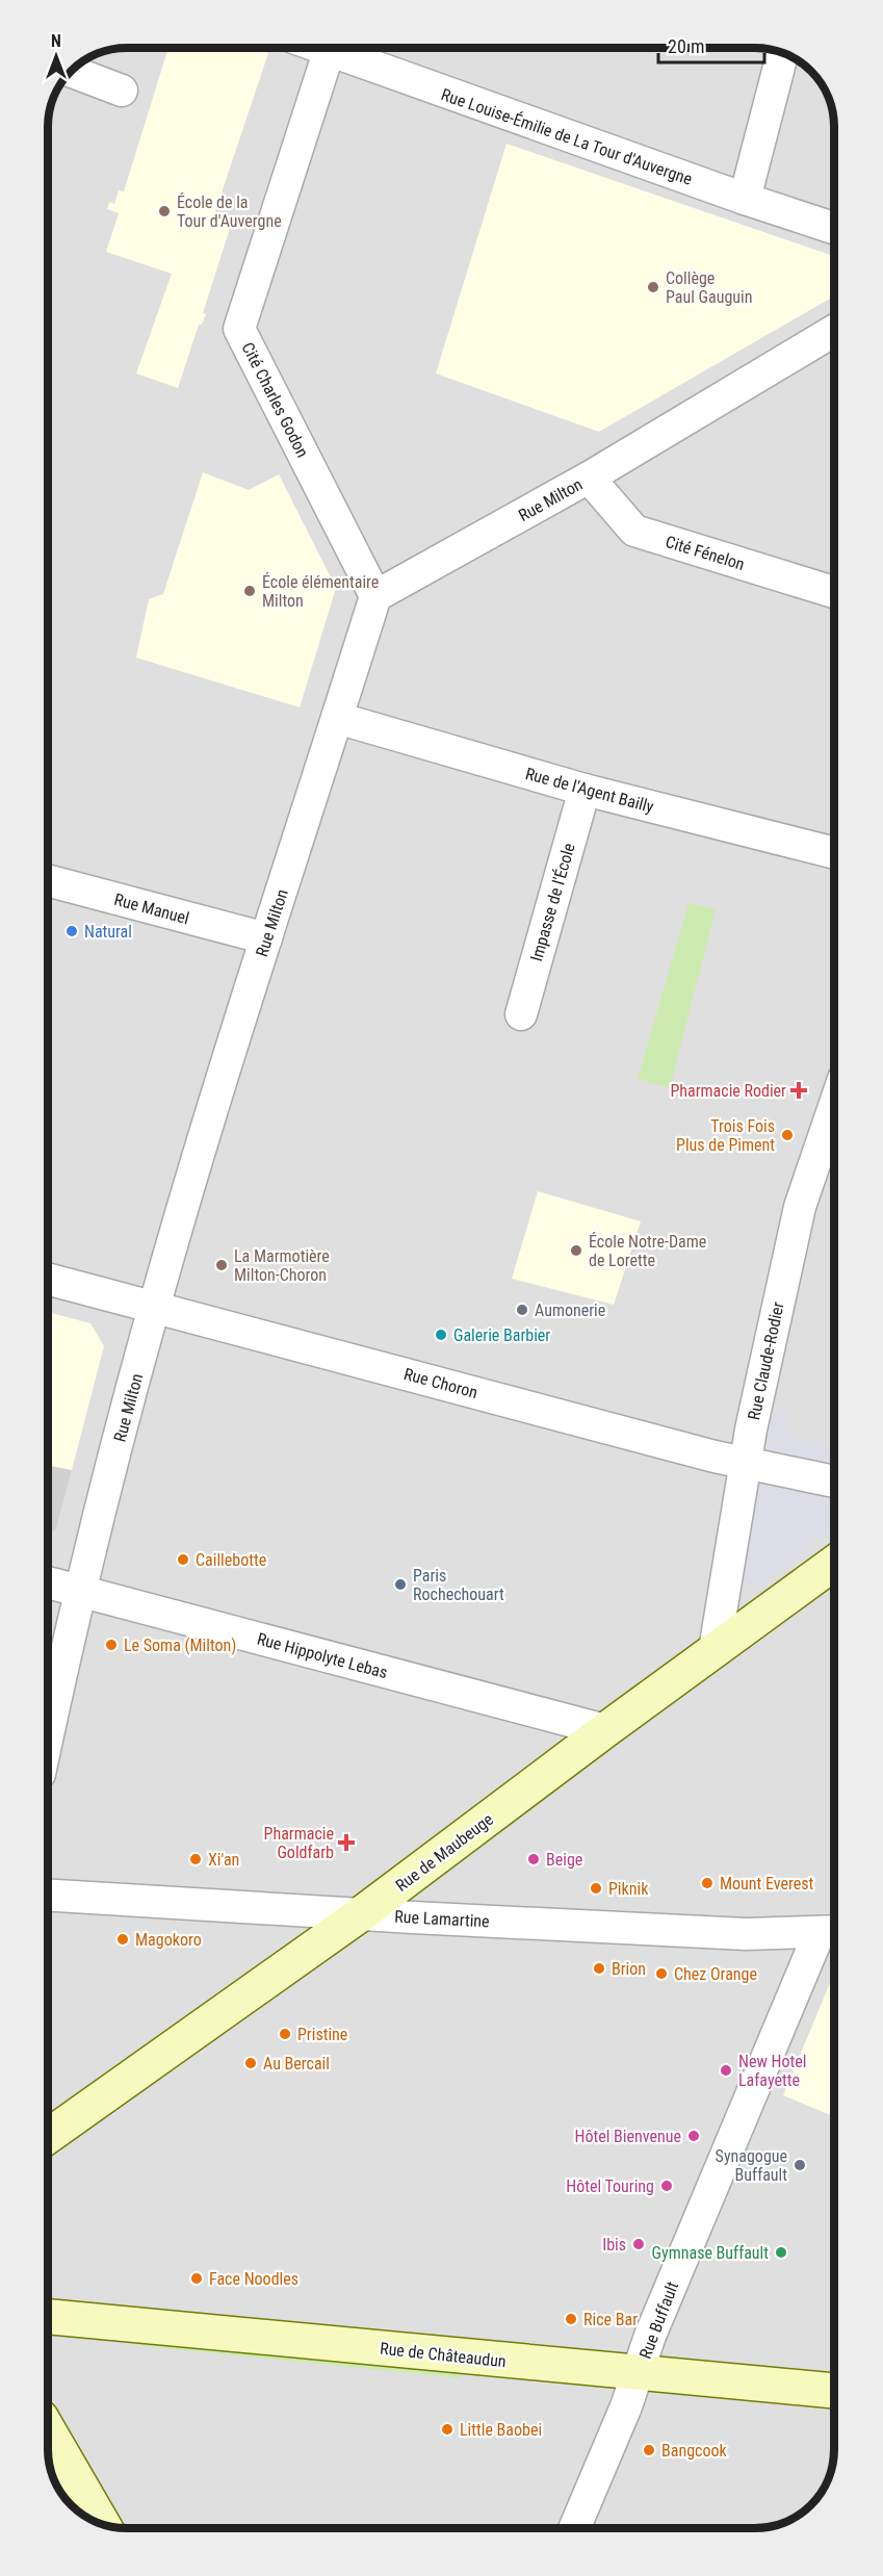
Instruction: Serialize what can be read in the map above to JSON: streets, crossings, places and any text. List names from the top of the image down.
{
  "streets": {
    "main road": ["Rue de Maubeuge", "Rue de Châteaudun"],
    "street": [
      "Rue Louise-Émilie de La Tour d'Auvergne",
      "Cité Charles Godon",
      "Rue Milton",
      "Cité Fénelon",
      "Rue de l'Agent Bailly",
      "Impasse de l'École",
      "Rue Manuel",
      "Rue Claude-Rodier",
      "Rue Choron",
      "Rue Hippolyte Lebas",
      "Rue Lamartine",
      "Rue Buffault"
    ]
  },
  "crossings": [
    ["Rue Louise-Émilie de La Tour d'Auvergne", "Cité Charles Godon"],
    ["Cité Charles Godon", "Rue Milton"],
    ["Rue Milton", "Cité Fénelon"],
    ["Rue Milton", "Rue de l'Agent Bailly"],
    ["Rue Milton", "Rue Manuel"],
    ["Rue Milton", "Rue Choron"],
    ["Rue Milton", "Rue Hippolyte Lebas"],
    ["Rue de l'Agent Bailly", "Impasse de l'École"],
    ["Rue Claude-Rodier", "Rue Choron"],
    ["Rue Claude-Rodier", "Rue de Maubeuge"],
    ["Rue Hippolyte Lebas", "Rue de Maubeuge"],
    ["Rue de Maubeuge", "Rue Lamartine"],
    ["Rue Lamartine", "Rue Buffault"],
    ["Rue Buffault", "Rue de Châteaudun"]
  ],
  "places": {
    "other": [
      "École de la Tour d'Auvergne",
      "Collège Paul Gauguin",
      "École élémentaire Milton",
      "Natural",
      "Trois Fois Plus de Piment",
      "École Notre-Dame de Lorette",
      "La Marmotière Milton-Choron",
      "Aumonerie",
      "Galerie Barbier",
      "Caillebotte",
      "Paris Rochechouart",
      "Le Soma (Milton)",
      "Xi'an",
      "Beige",
      "Mount Everest",
      "Piknik",
      "Magokoro",
      "Brion",
      "Chez Orange",
      "Pristine",
      "Au Bercail",
      "New Hotel Lafayette",
      "Hôtel Bienvenue",
      "Synagogue Buffault",
      "Hôtel Touring",
      "Ibis",
      "Gymnase Buffault",
      "Face Noodles",
      "Rice Bar",
      "Little Baobei",
      "Bangcook"
    ],
    "health": ["Pharmacie Rodier", "Pharmacie Goldfarb"]
  },
  "scale_bar": "20 m",
  "north": "top"
}
